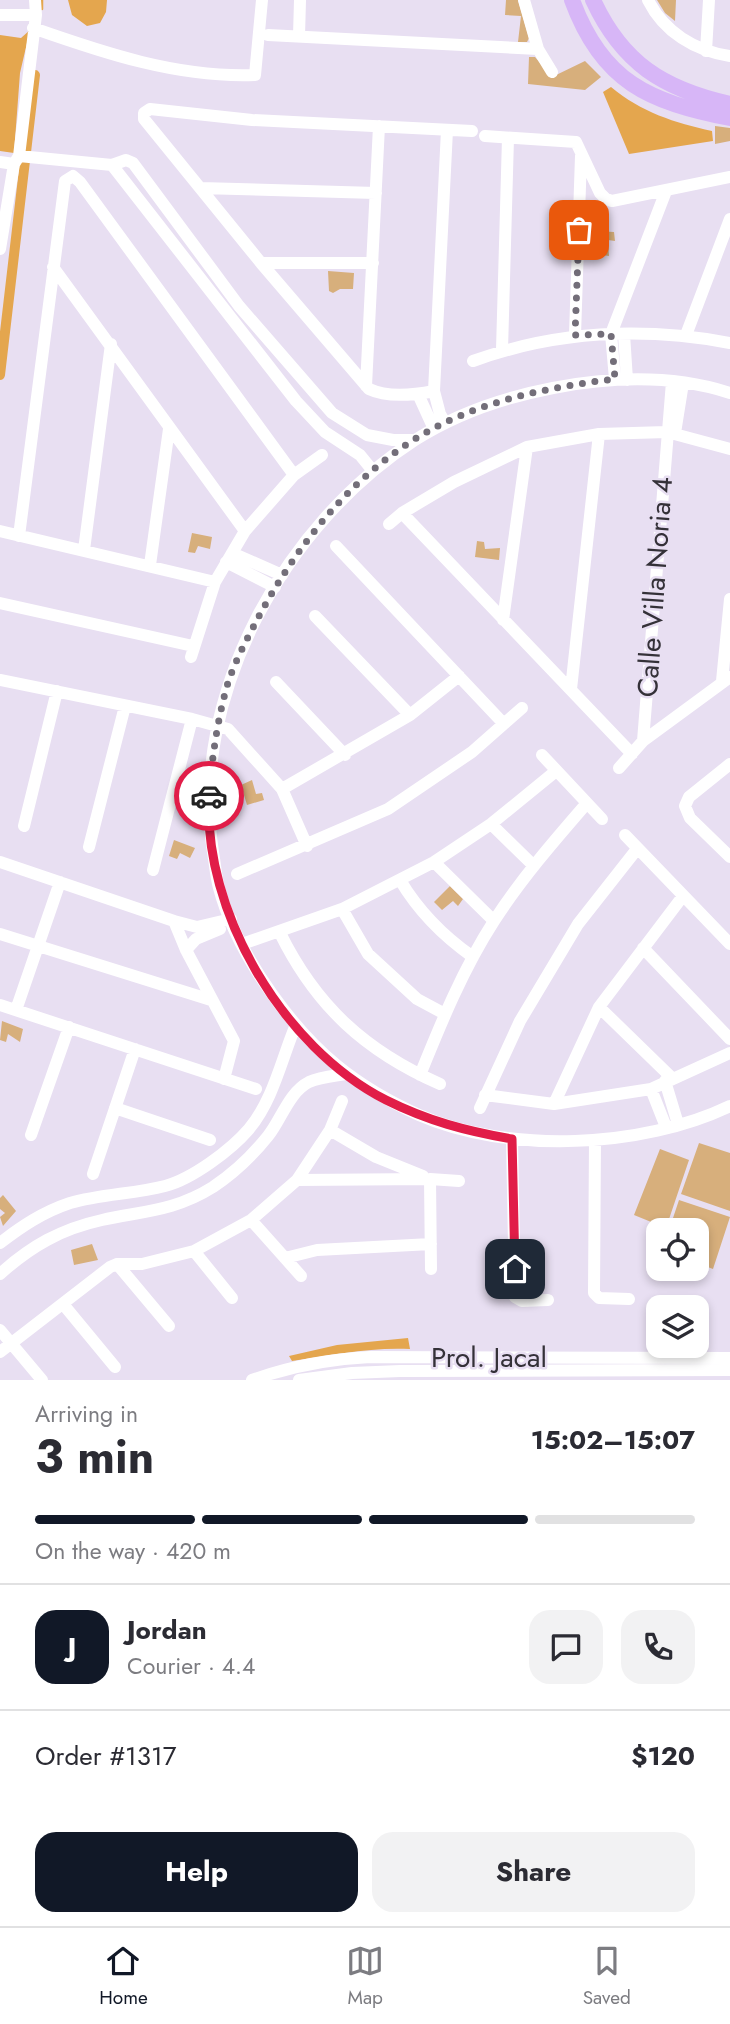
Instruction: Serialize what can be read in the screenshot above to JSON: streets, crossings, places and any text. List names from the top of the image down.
{
  "streets": {
    "street": ["Calle Villa Noria 4", "Prol. Jacal"]
  },
  "page": {
    "heading": ["3 min", "Arriving in", "15:02–15:07"],
    "panel": [
      "Jordan",
      "Courier · 4.4",
      "Order #1317",
      "$120"
    ],
    "bar": "On the way · 420 m",
    "round": "J",
    "buttons": ["Help", "Share"],
    "tabs": ["Home", "Map", "Saved"]
  }
}
